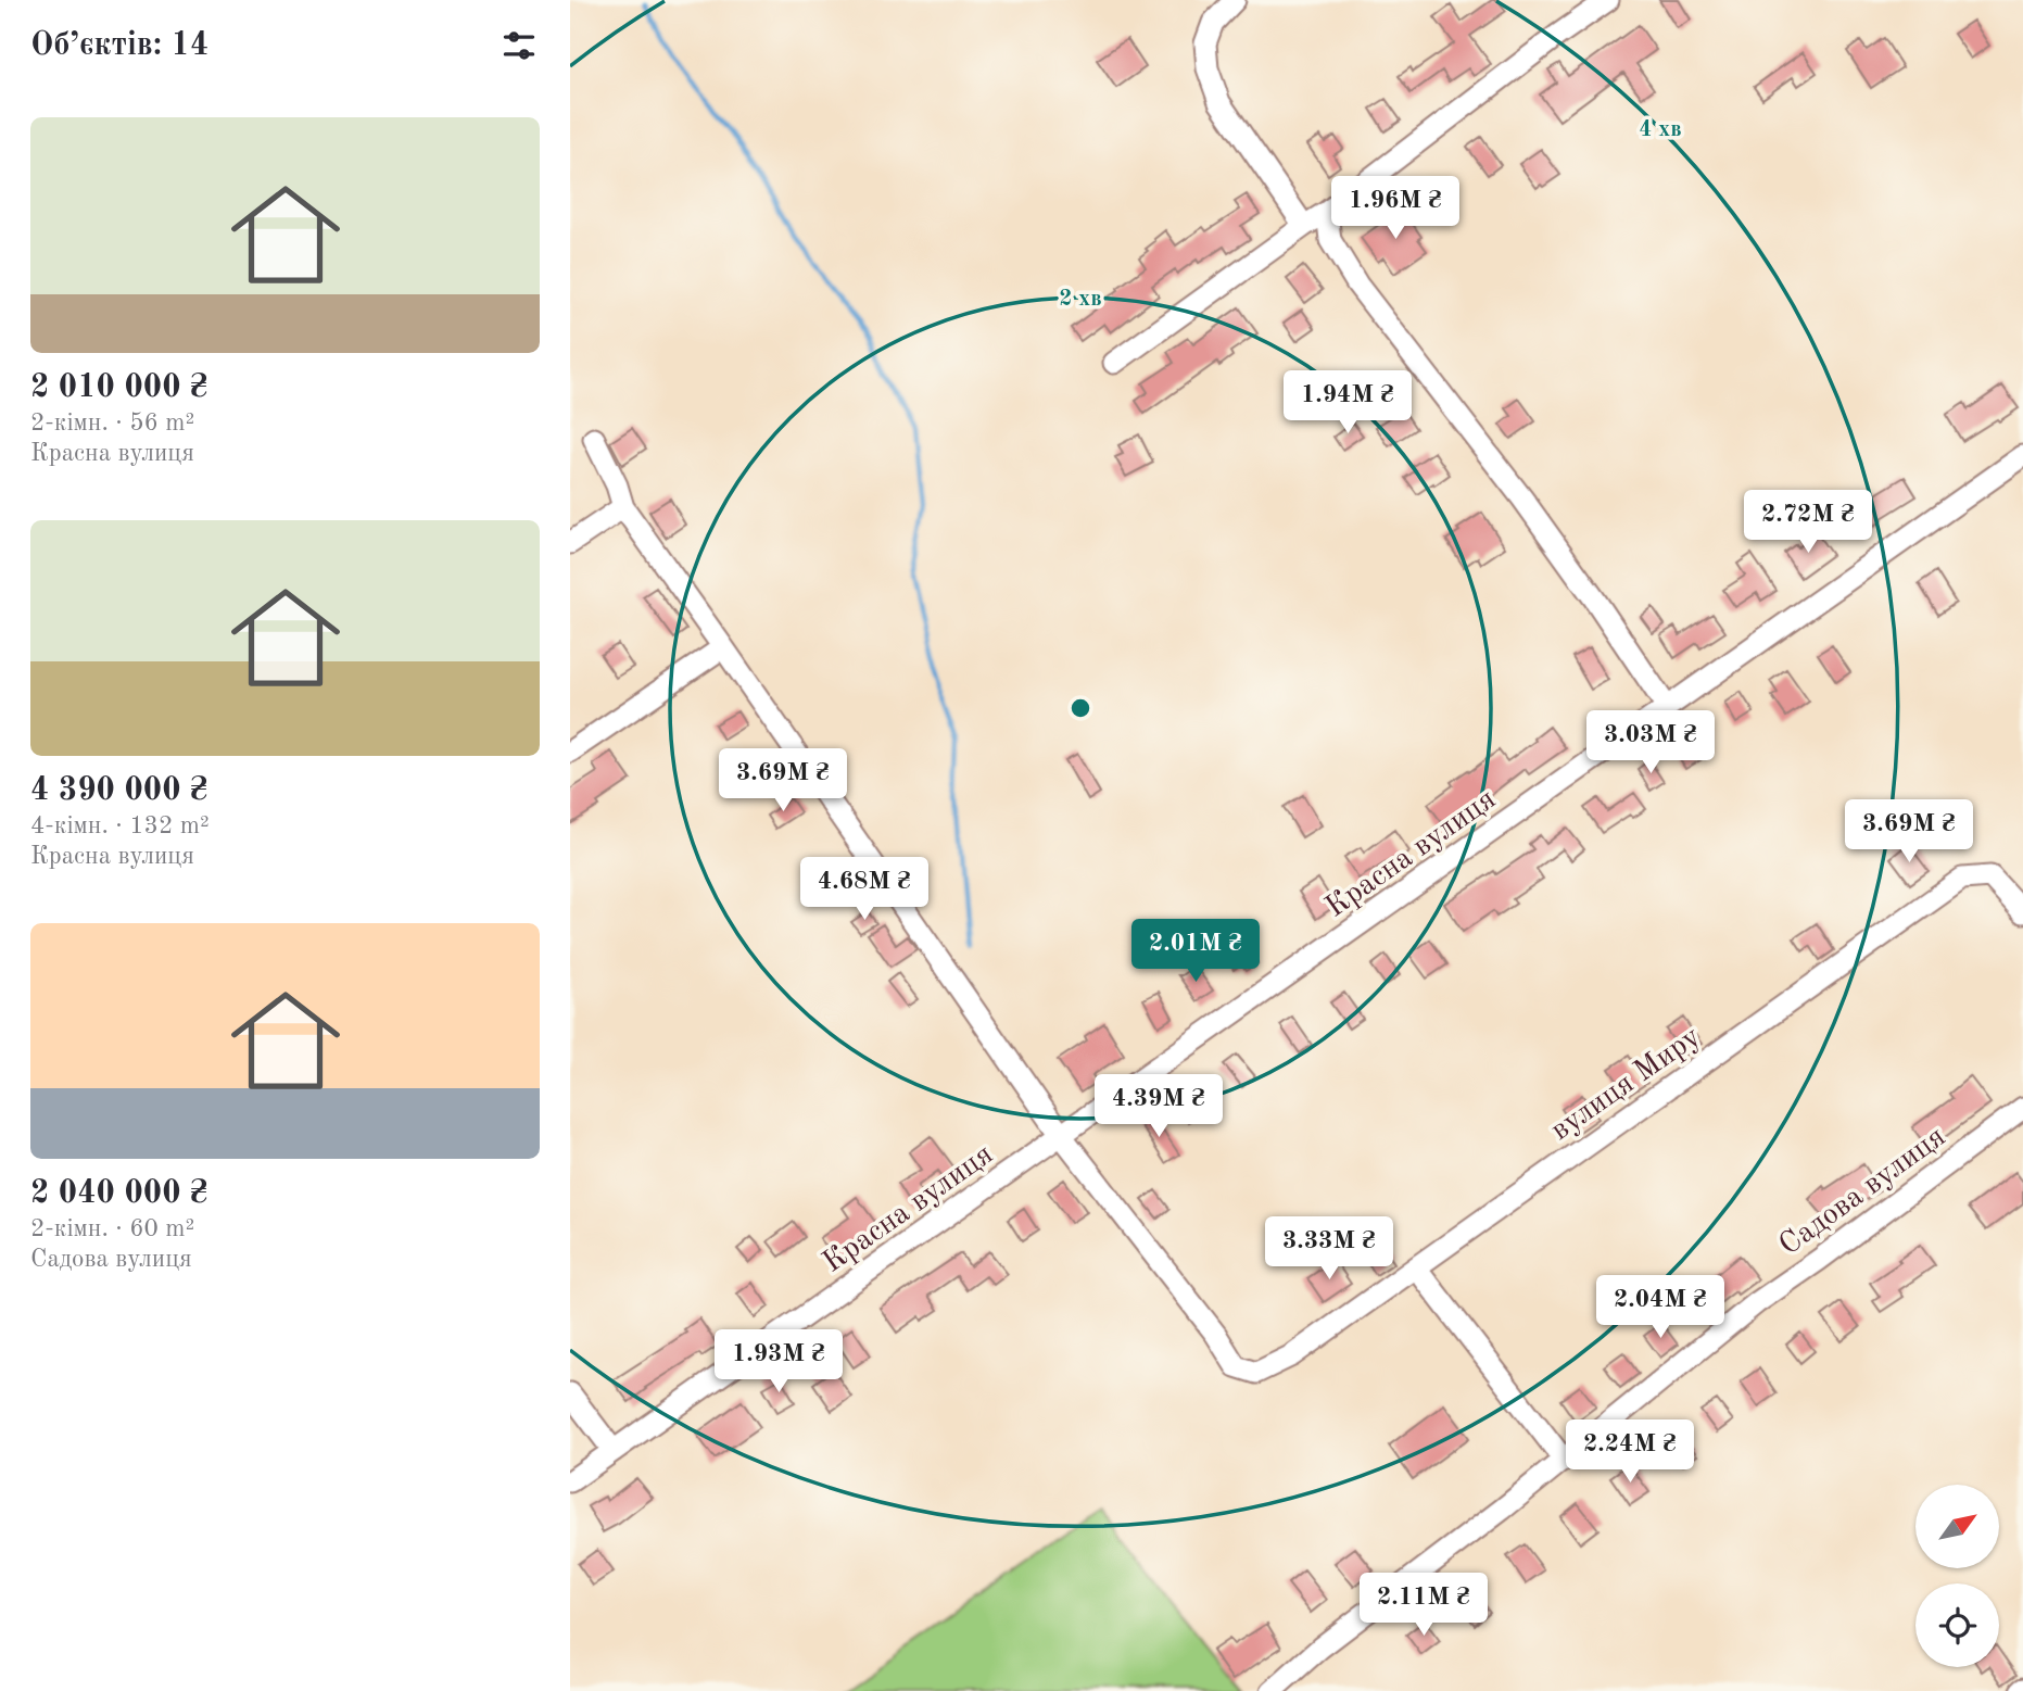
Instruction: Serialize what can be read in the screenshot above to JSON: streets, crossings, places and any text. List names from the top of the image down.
{
  "streets": {
    "street": ["Красна вулиця", "вулиця Миру", "Садова вулиця"]
  },
  "crossings": [
    ["Красна вулиця", "вулиця Миру"]
  ],
  "north": "top right",
  "page": {
    "heading": "Об’єктів: 14",
    "list": [
      {
        "name": "2 010 000 ₴",
        "note": "2-кімн. · 56 m² · Красна вулиця"
      },
      {
        "name": "4 390 000 ₴",
        "note": "4-кімн. · 132 m² · Красна вулиця"
      },
      {
        "name": "2 040 000 ₴",
        "note": "2-кімн. · 60 m² · Садова вулиця"
      }
    ],
    "price": [
      "1.96M ₴",
      "1.94M ₴",
      "2.72M ₴",
      "3.03M ₴",
      "3.69M ₴",
      "3.69M ₴",
      "4.68M ₴",
      "2.01M ₴",
      "4.39M ₴",
      "3.33M ₴",
      "2.04M ₴",
      "1.93M ₴",
      "2.24M ₴",
      "2.11M ₴"
    ]
  },
  "rings": ["4 хв", "2 хв"]
}
